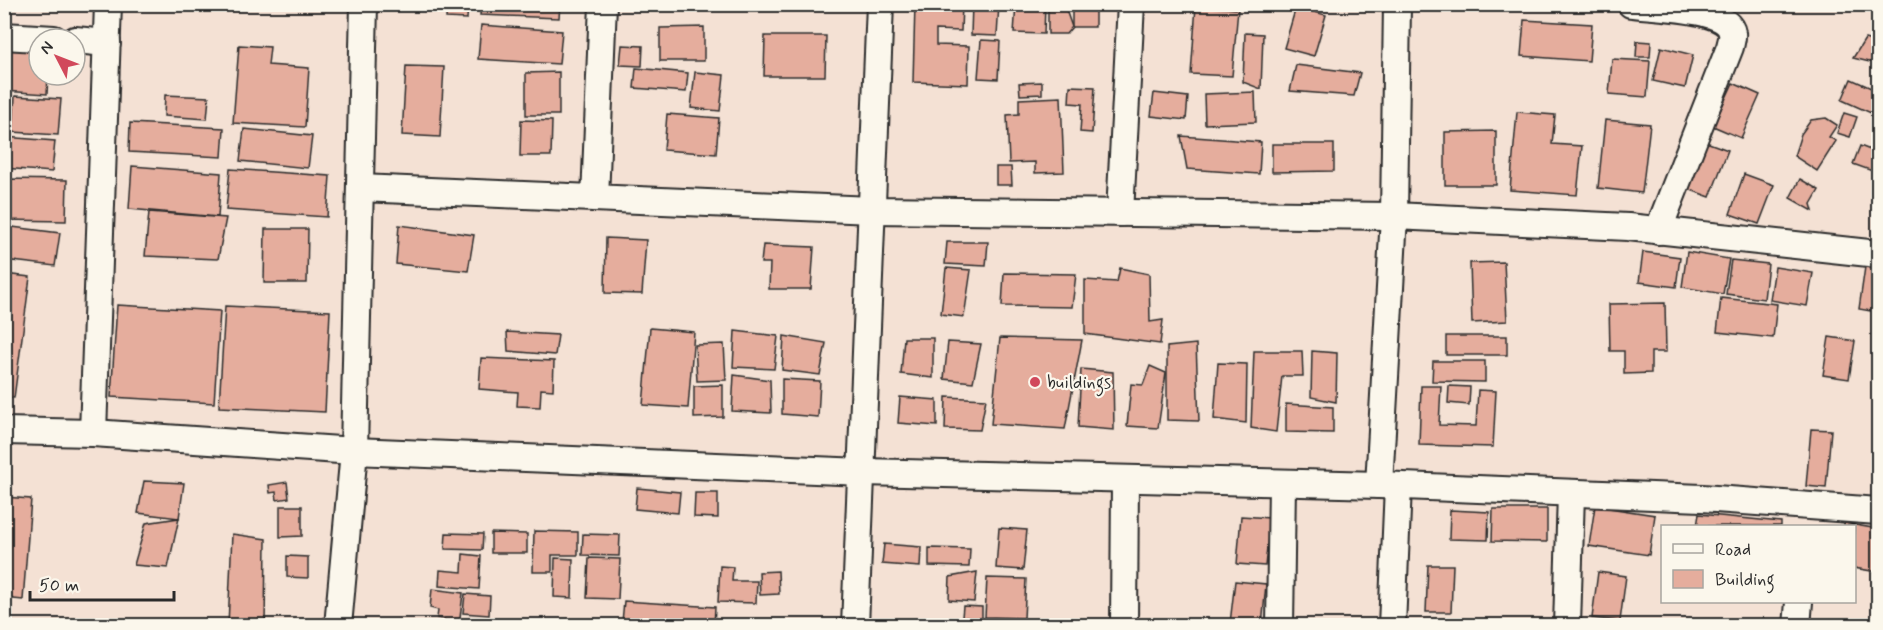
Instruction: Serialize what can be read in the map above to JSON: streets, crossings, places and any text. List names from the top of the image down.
{
  "places": ["buildings"],
  "legend": ["Road", "Building"],
  "scale_bar": "50 m",
  "north": "top left"
}
